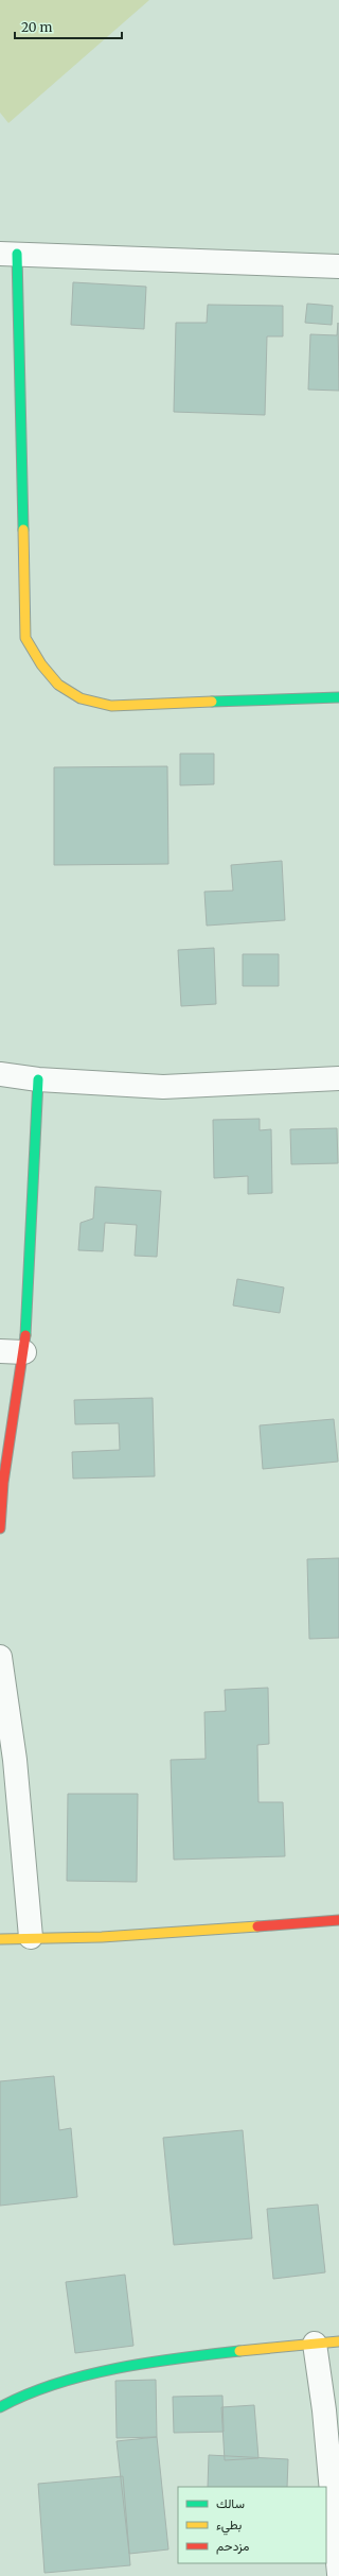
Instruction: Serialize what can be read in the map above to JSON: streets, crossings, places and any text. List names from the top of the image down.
{
  "legend": ["سالك", "بطيء", "مزدحم"],
  "scale_bar": "20 m"
}
